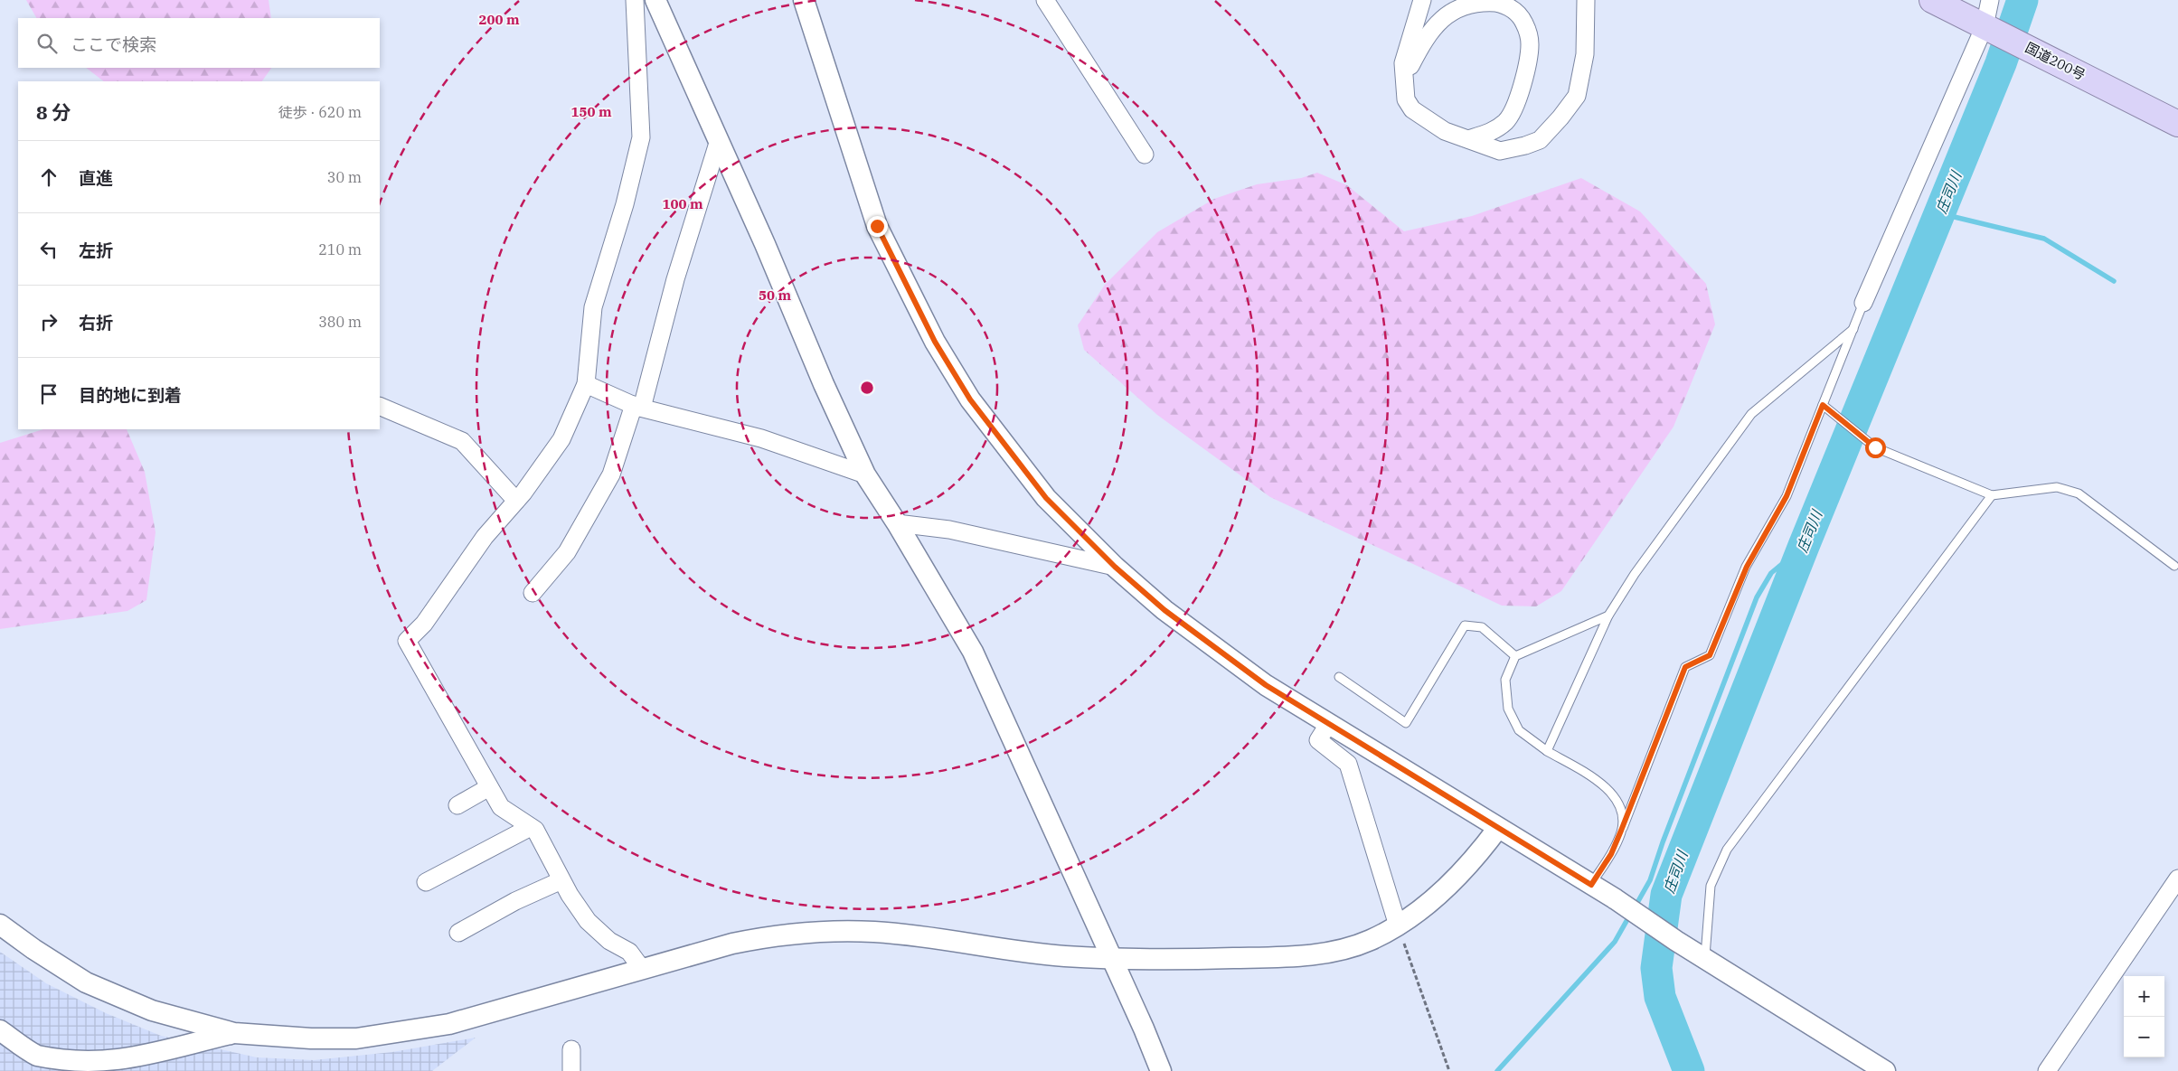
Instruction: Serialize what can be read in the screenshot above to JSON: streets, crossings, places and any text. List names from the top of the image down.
{
  "streets": {
    "highway": ["国道200号"]
  },
  "water": ["庄司川"],
  "page": {
    "search": "ここで検索",
    "heading": ["8 分", "徒歩 · 620 m"],
    "list": [
      ["直進", "30 m"],
      ["左折", "210 m"],
      ["右折", "380 m"],
      "目的地に到着"
    ],
    "map_buttons": ["+", "−"]
  },
  "rings": [
    "200 m",
    "150 m",
    "100 m",
    "50 m"
  ]
}
